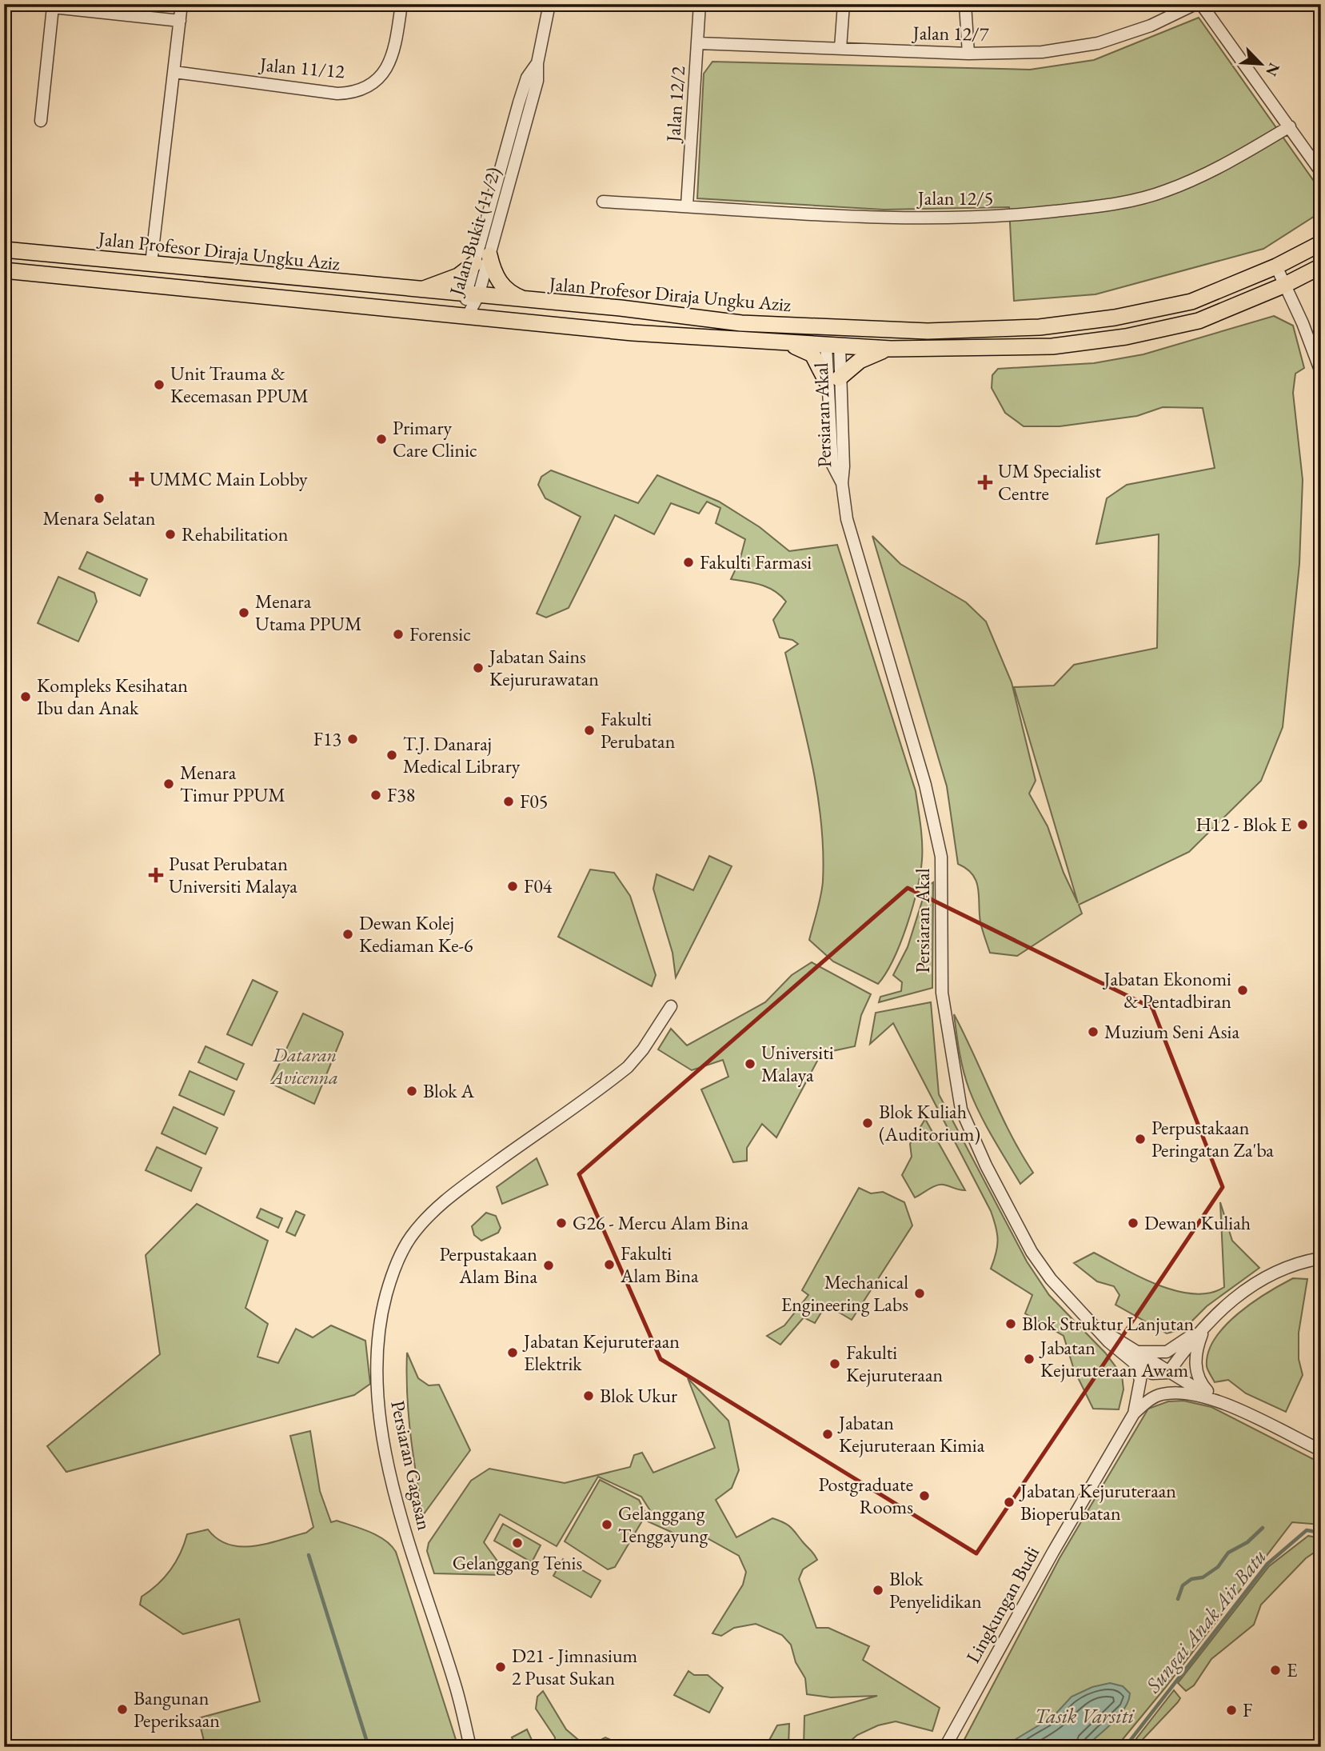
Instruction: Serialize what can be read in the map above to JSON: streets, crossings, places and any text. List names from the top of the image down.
{
  "streets": {
    "main road": ["Jalan Profesor Diraja Ungku Aziz"],
    "street": [
      "Jalan 12/7",
      "Jalan 11/12",
      "Jalan 12/2",
      "Jalan 12/5",
      "Jalan Bukit (11/2)",
      "Persiaran Akal",
      "Persiaran Gagasan",
      "Lingkungan Budi"
    ]
  },
  "crossings": [
    ["Jalan 12/7", "Jalan 12/2"],
    ["Jalan 12/2", "Jalan 12/5"],
    ["Jalan Bukit (11/2)", "Jalan Profesor Diraja Ungku Aziz"],
    ["Jalan Profesor Diraja Ungku Aziz", "Persiaran Akal"],
    ["Persiaran Akal", "Lingkungan Budi"]
  ],
  "water": ["Sungai Anak Air Batu", "Tasik Varsiti"],
  "parks": ["Dataran Avicenna"],
  "places": {
    "other": [
      "Unit Trauma & Kecemasan PPUM",
      "Primary Care Clinic",
      "Menara Selatan",
      "Rehabilitation",
      "Fakulti Farmasi",
      "Menara Utama PPUM",
      "Forensic",
      "Jabatan Sains Kejururawatan",
      "Kompleks Kesihatan Ibu dan Anak",
      "Fakulti Perubatan",
      "F13",
      "T.J. Danaraj Medical Library",
      "Menara Timur PPUM",
      "F38",
      "F05",
      "H12 - Blok E",
      "F04",
      "Dewan Kolej Kediaman Ke-6",
      "Jabatan Ekonomi & Pentadbiran",
      "Muzium Seni Asia",
      "Universiti Malaya",
      "Blok A",
      "Blok Kuliah (Auditorium)",
      "Perpustakaan Peringatan Za'ba",
      "G26 - Mercu Alam Bina",
      "Dewan Kuliah",
      "Fakulti Alam Bina",
      "Perpustakaan Alam Bina",
      "Mechanical Engineering Labs",
      "Blok Struktur Lanjutan",
      "Jabatan Kejuruteraan Elektrik",
      "Jabatan Kejuruteraan Awam",
      "Fakulti Kejuruteraan",
      "Blok Ukur",
      "Jabatan Kejuruteraan Kimia",
      "Postgraduate Rooms",
      "Jabatan Kejuruteraan Bioperubatan",
      "Gelanggang Tenggayung",
      "Gelanggang Tenis",
      "Blok Penyelidikan",
      "D21 - Jimnasium 2 Pusat Sukan",
      "E",
      "Bangunan Peperiksaan",
      "F"
    ],
    "health": ["UMMC Main Lobby", "UM Specialist Centre", "Pusat Perubatan Universiti Malaya"]
  },
  "north": "bottom right"
}
